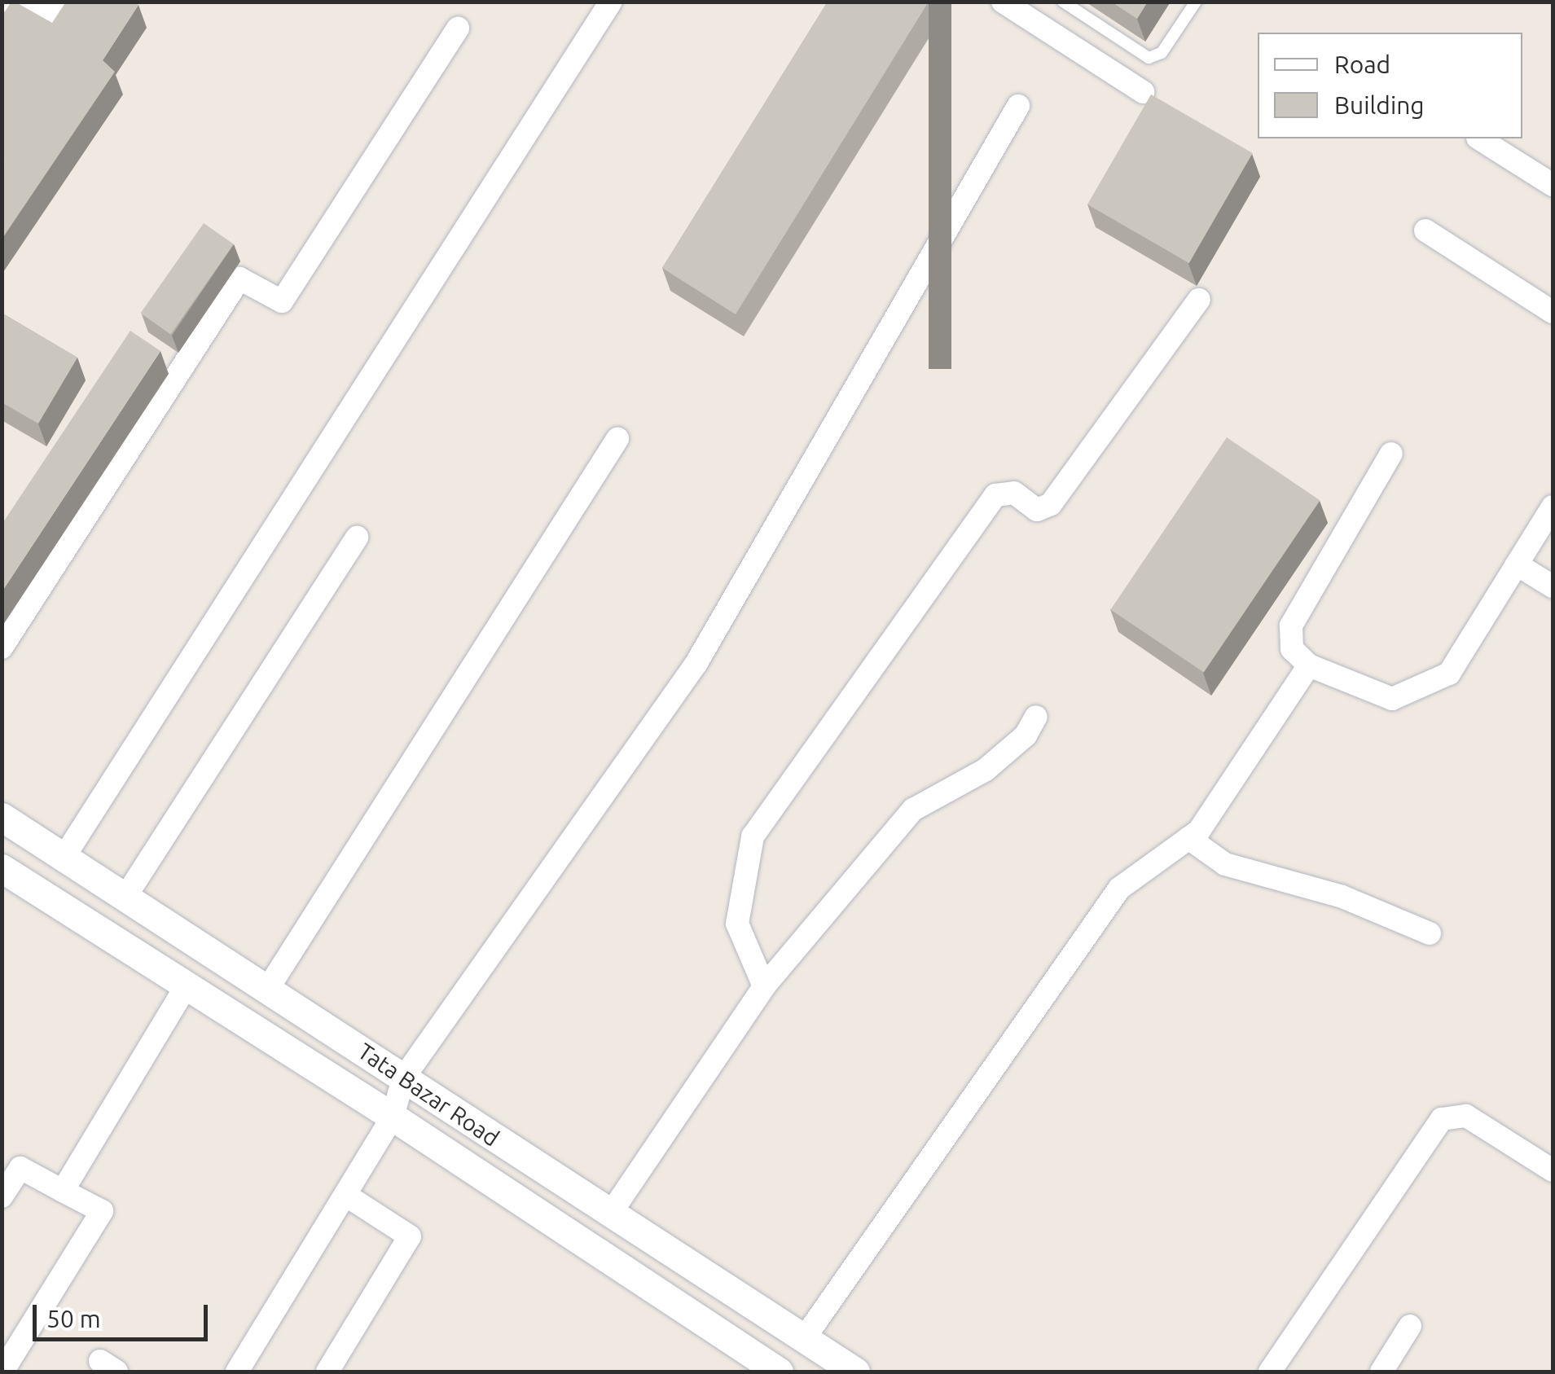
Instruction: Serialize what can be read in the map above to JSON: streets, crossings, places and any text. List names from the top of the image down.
{
  "streets": {
    "street": ["Tata Bazar Road"]
  },
  "legend": ["Road", "Building"],
  "scale_bar": "50 m"
}
